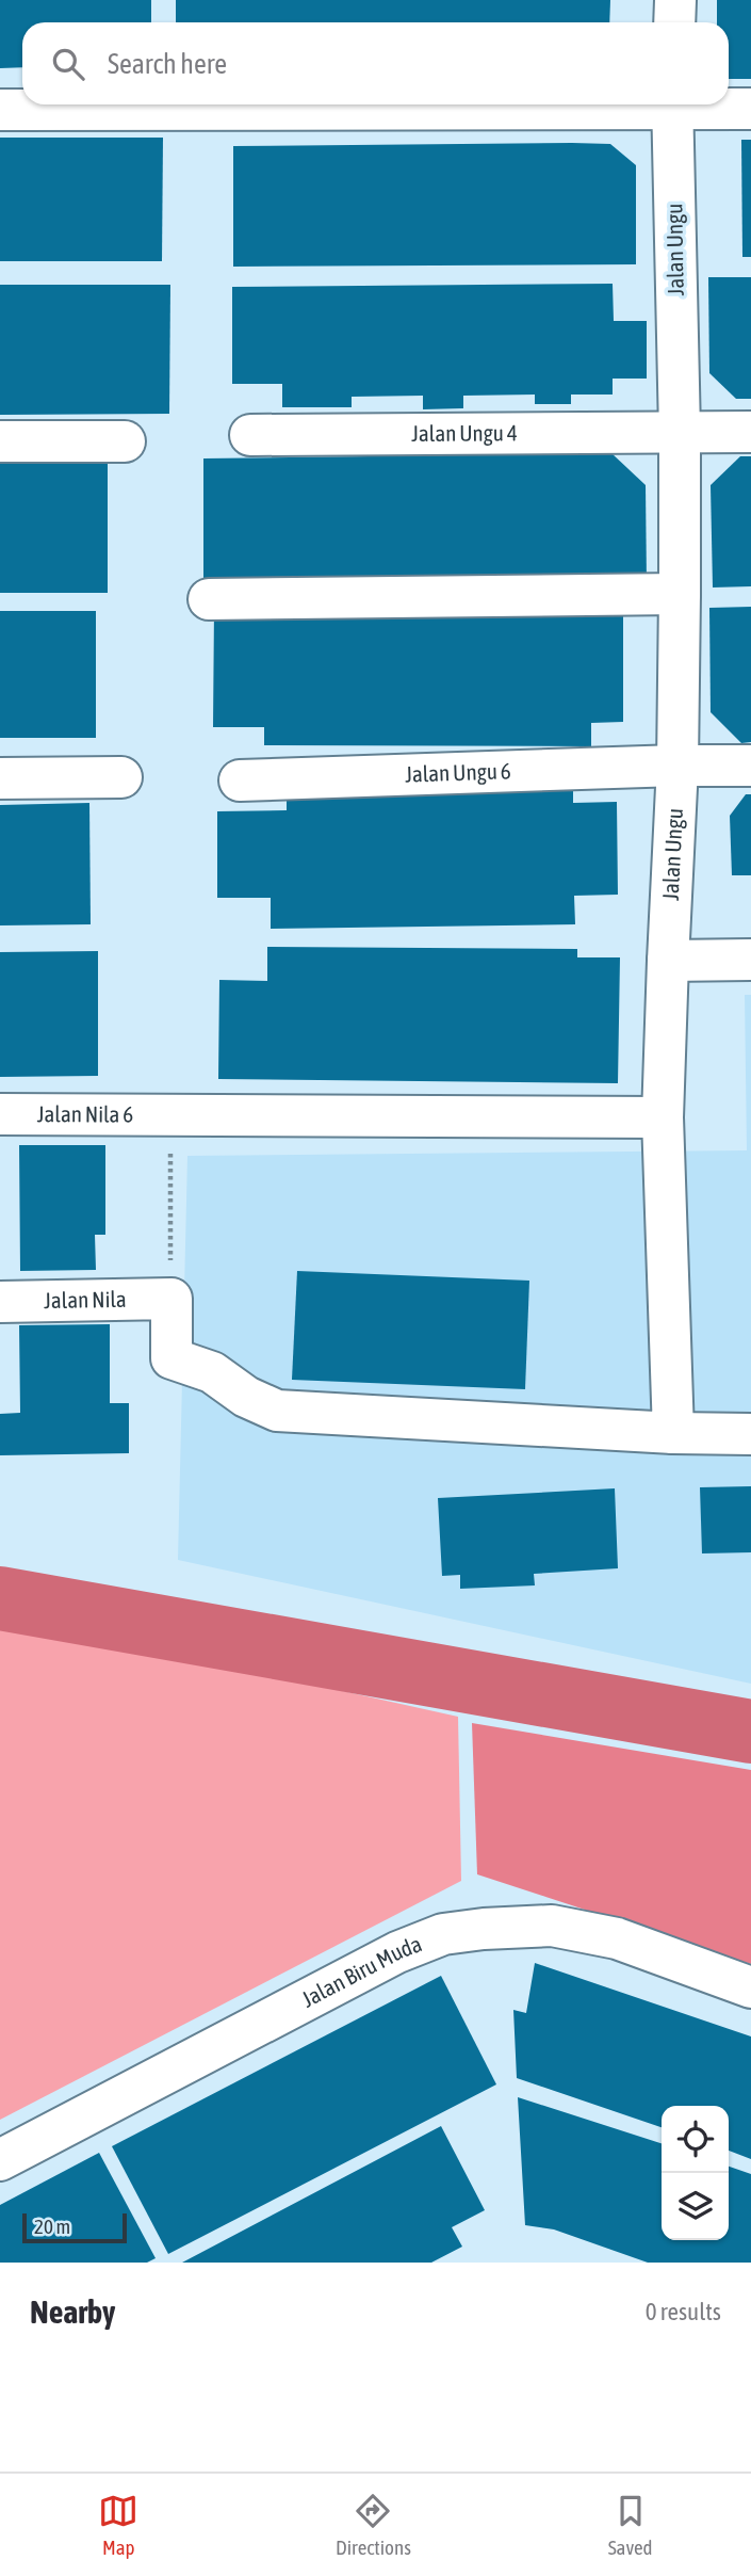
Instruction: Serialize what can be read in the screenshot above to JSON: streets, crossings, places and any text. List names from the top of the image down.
{
  "streets": {
    "street": [
      "Jalan Ungu",
      "Jalan Ungu 4",
      "Jalan Ungu 6",
      "Jalan Nila 6",
      "Jalan Nila",
      "Jalan Biru Muda"
    ]
  },
  "crossings": [
    ["Jalan Ungu", "Jalan Ungu 4"],
    ["Jalan Ungu", "Jalan Ungu 6"]
  ],
  "scale_bar": "20 m",
  "page": {
    "search": "Search here",
    "scale": "20 m",
    "heading": ["Nearby", "0 results"],
    "nav": ["Map", "Directions", "Saved"]
  }
}
